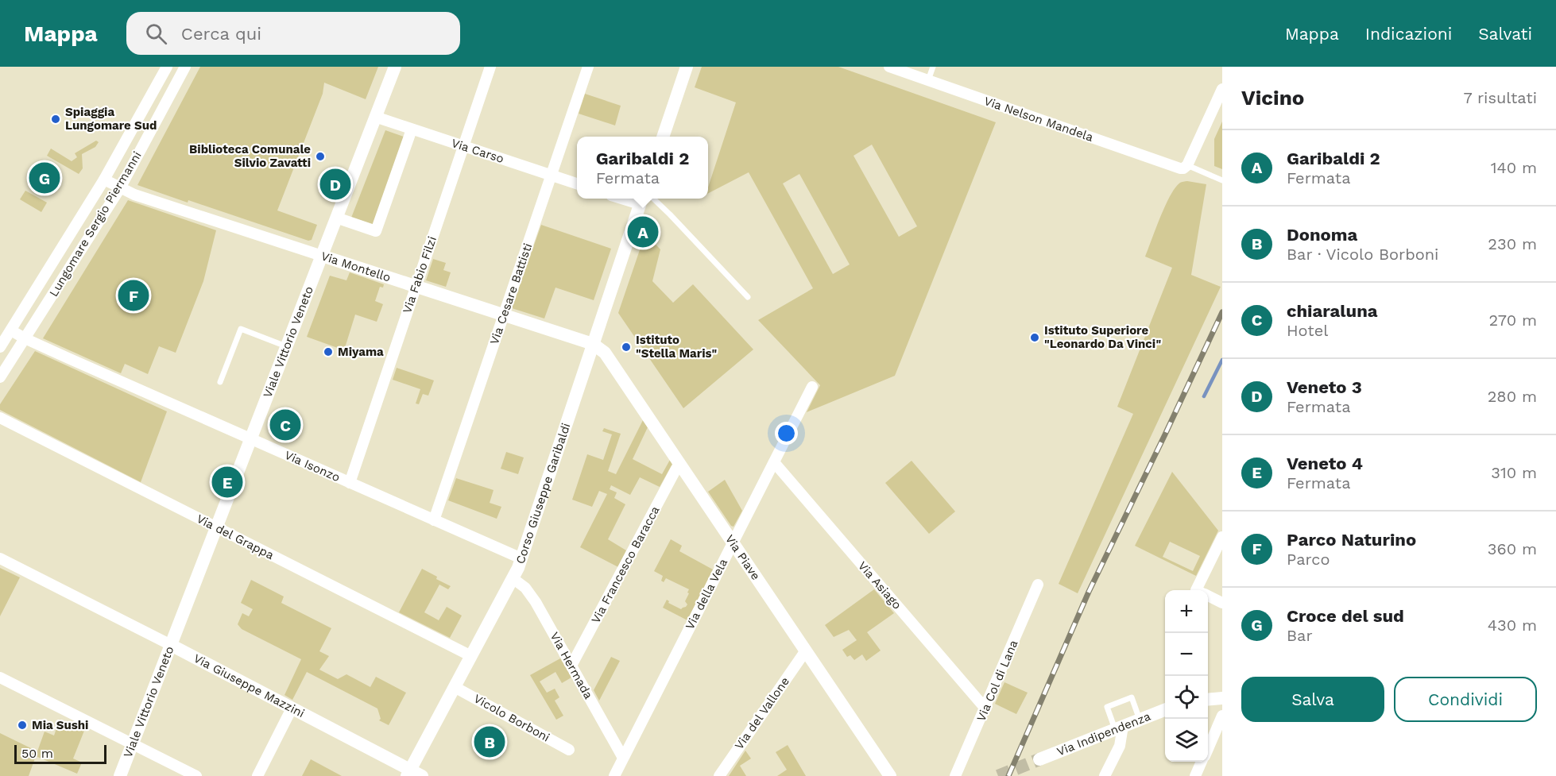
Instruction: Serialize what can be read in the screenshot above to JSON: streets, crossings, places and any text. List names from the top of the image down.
{
  "streets": {
    "street": [
      "Via Nelson Mandela",
      "Via Carso",
      "Lungomare Sergio Piermanni",
      "Via Montello",
      "Via Fabio Filzi",
      "Via Cesare Battisti",
      "Viale Vittorio Veneto",
      "Via Isonzo",
      "Corso Giuseppe Garibaldi",
      "Via del Grappa",
      "Via Piave",
      "Via Francesco Baracca",
      "Via Asiago",
      "Via della Vela",
      "Via Hermada",
      "Via Col di Lana",
      "Via Giuseppe Mazzini",
      "Via del Vallone",
      "Vicolo Borboni",
      "Via Indipendenza"
    ]
  },
  "crossings": [
    ["Via Carso", "Via Fabio Filzi"],
    ["Via Carso", "Via Cesare Battisti"],
    ["Via Carso", "Viale Vittorio Veneto"],
    ["Lungomare Sergio Piermanni", "Via Montello"],
    ["Lungomare Sergio Piermanni", "Via Isonzo"],
    ["Via Montello", "Via Fabio Filzi"],
    ["Via Montello", "Via Cesare Battisti"],
    ["Via Montello", "Viale Vittorio Veneto"],
    ["Via Montello", "Corso Giuseppe Garibaldi"],
    ["Via Montello", "Via Piave"],
    ["Via Fabio Filzi", "Via Isonzo"],
    ["Via Cesare Battisti", "Via Isonzo"],
    ["Viale Vittorio Veneto", "Via Isonzo"],
    ["Viale Vittorio Veneto", "Via del Grappa"],
    ["Viale Vittorio Veneto", "Via Giuseppe Mazzini"],
    ["Via Isonzo", "Corso Giuseppe Garibaldi"],
    ["Corso Giuseppe Garibaldi", "Via del Grappa"],
    ["Corso Giuseppe Garibaldi", "Via Piave"],
    ["Corso Giuseppe Garibaldi", "Via Hermada"],
    ["Corso Giuseppe Garibaldi", "Via Giuseppe Mazzini"],
    ["Corso Giuseppe Garibaldi", "Vicolo Borboni"],
    ["Via Piave", "Via Francesco Baracca"],
    ["Via Piave", "Via della Vela"],
    ["Via Piave", "Via del Vallone"],
    ["Via Francesco Baracca", "Via Hermada"],
    ["Via Asiago", "Via della Vela"],
    ["Via Asiago", "Via Col di Lana"],
    ["Via della Vela", "Via Hermada"]
  ],
  "places": [
    "Spiaggia Lungomare Sud",
    "Biblioteca Comunale Silvio Zavatti",
    "Istituto Superiore \"Leonardo Da Vinci\"",
    "Istituto \"Stella Maris\"",
    "Miyama",
    "Mia Sushi"
  ],
  "scale_bar": "50 m",
  "page": {
    "header": "Mappa",
    "search": "Cerca qui",
    "nav": ["Mappa", "Indicazioni", "Salvati"],
    "heading": ["Vicino", "7 risultati"],
    "list": [
      {
        "mark": "A",
        "name": "Garibaldi 2",
        "note": "Fermata",
        "value": "140 m"
      },
      {
        "mark": "B",
        "name": "Donoma",
        "note": "Bar · Vicolo Borboni",
        "value": "230 m"
      },
      {
        "mark": "C",
        "name": "chiaraluna",
        "note": "Hotel",
        "value": "270 m"
      },
      {
        "mark": "D",
        "name": "Veneto 3",
        "note": "Fermata",
        "value": "280 m"
      },
      {
        "mark": "E",
        "name": "Veneto 4",
        "note": "Fermata",
        "value": "310 m"
      },
      {
        "mark": "F",
        "name": "Parco Naturino",
        "note": "Parco",
        "value": "360 m"
      },
      {
        "mark": "G",
        "name": "Croce del sud",
        "note": "Bar",
        "value": "430 m"
      }
    ],
    "popup": ["Garibaldi 2", "Fermata"],
    "pins": [
      "G",
      "D",
      "A",
      "F",
      "C",
      "E",
      "B"
    ],
    "map_buttons": ["+", "−"],
    "buttons": ["Salva", "Condividi"],
    "scale": "50 m"
  }
}
